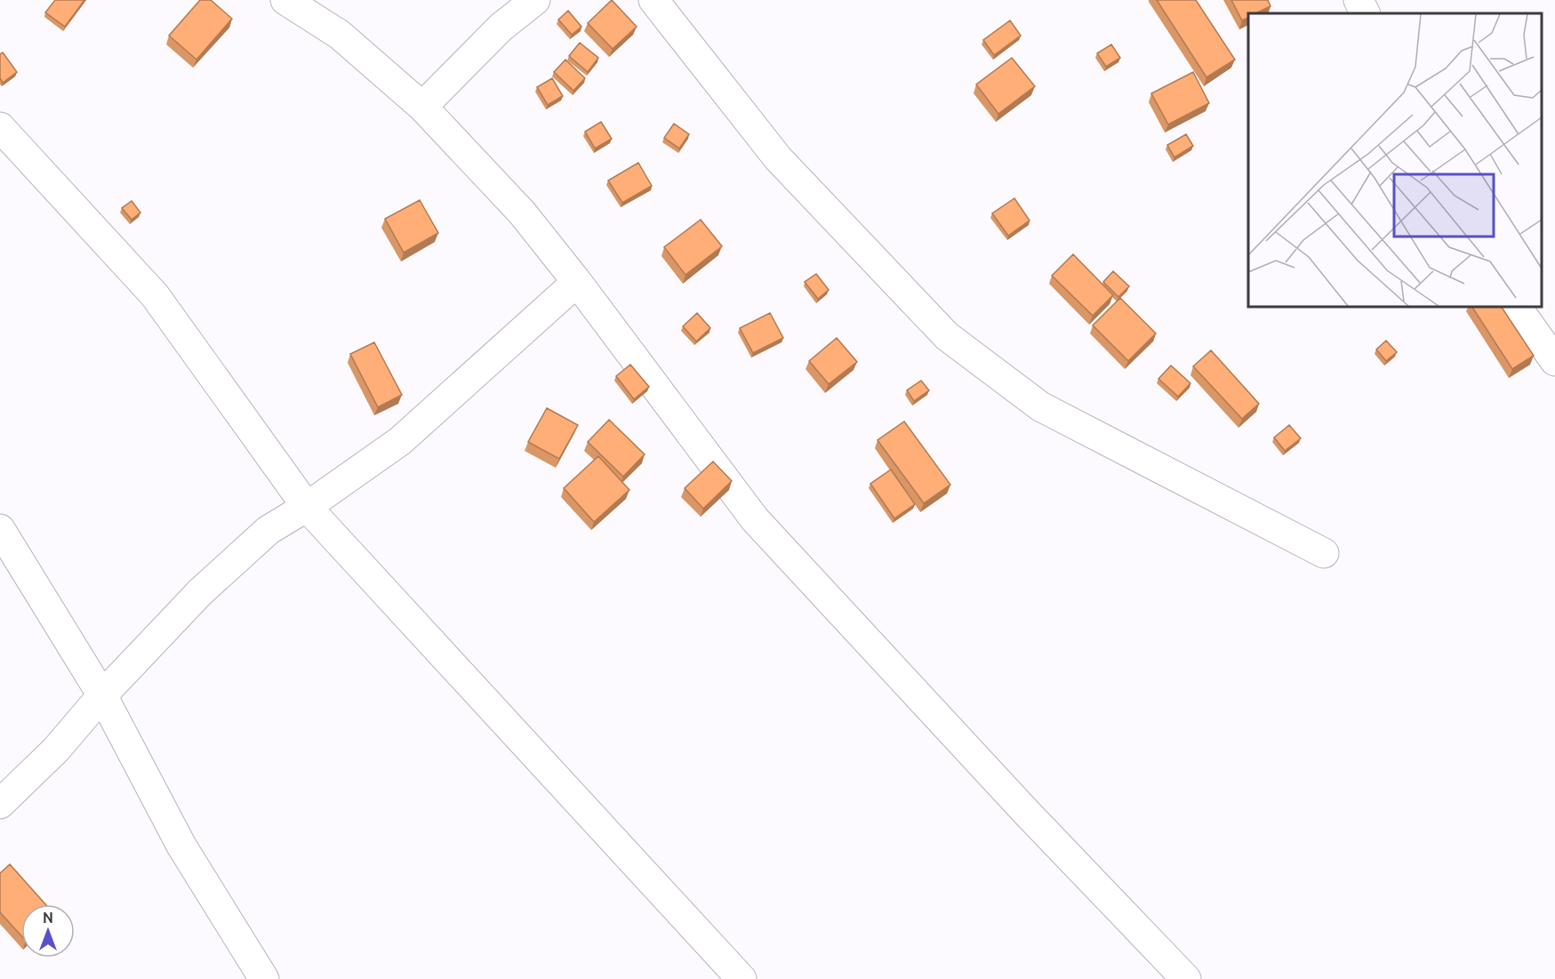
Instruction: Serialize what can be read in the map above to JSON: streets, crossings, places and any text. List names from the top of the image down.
{
  "north": "top"
}
